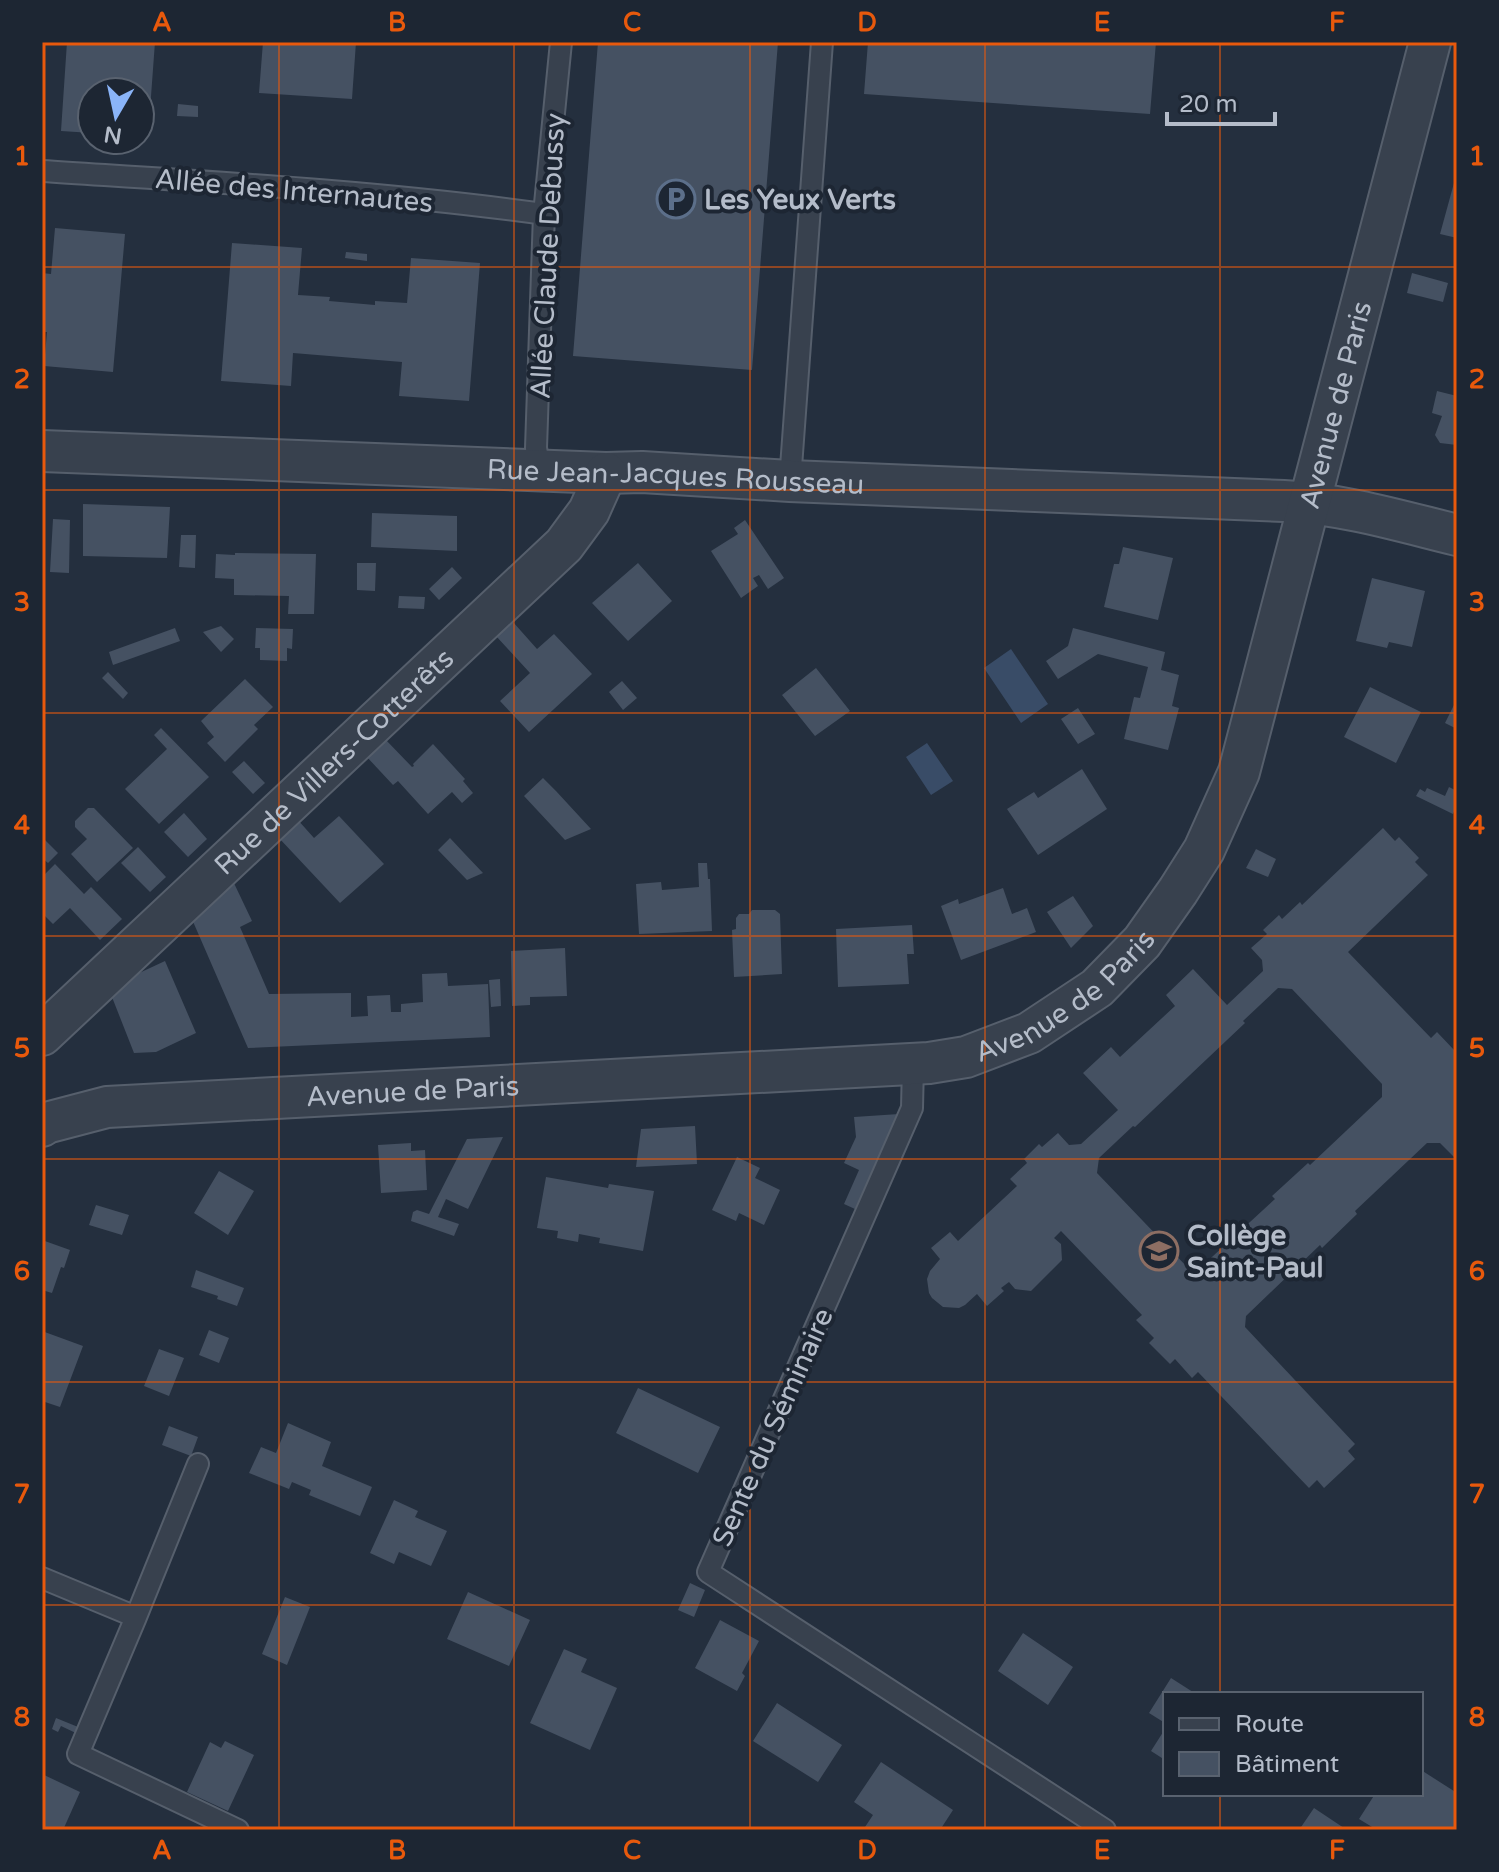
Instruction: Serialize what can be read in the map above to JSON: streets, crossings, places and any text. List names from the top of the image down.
{
  "streets": {
    "street": ["Avenue de Paris", "Rue Jean-Jacques Rousseau", "Rue de Villers-Cotterêts"],
    "lane": ["Allée des Internautes", "Allée Claude Debussy", "Sente du Séminaire"]
  },
  "crossings": [
    ["Allée des Internautes", "Allée Claude Debussy"],
    ["Allée Claude Debussy", "Rue Jean-Jacques Rousseau"],
    ["Avenue de Paris", "Rue Jean-Jacques Rousseau"],
    ["Avenue de Paris", "Sente du Séminaire"],
    ["Rue Jean-Jacques Rousseau", "Rue de Villers-Cotterêts"]
  ],
  "places": {
    "parking": ["Les Yeux Verts"],
    "school or university": ["Collège Saint-Paul"]
  },
  "legend": ["Route", "Bâtiment"],
  "scale_bar": "20 m",
  "north": "bottom",
  "grid": {
    "columns": [
      "A",
      "B",
      "C",
      "D",
      "E",
      "F"
    ],
    "rows": [
      "1",
      "2",
      "3",
      "4",
      "5",
      "6",
      "7",
      "8"
    ]
  }
}
